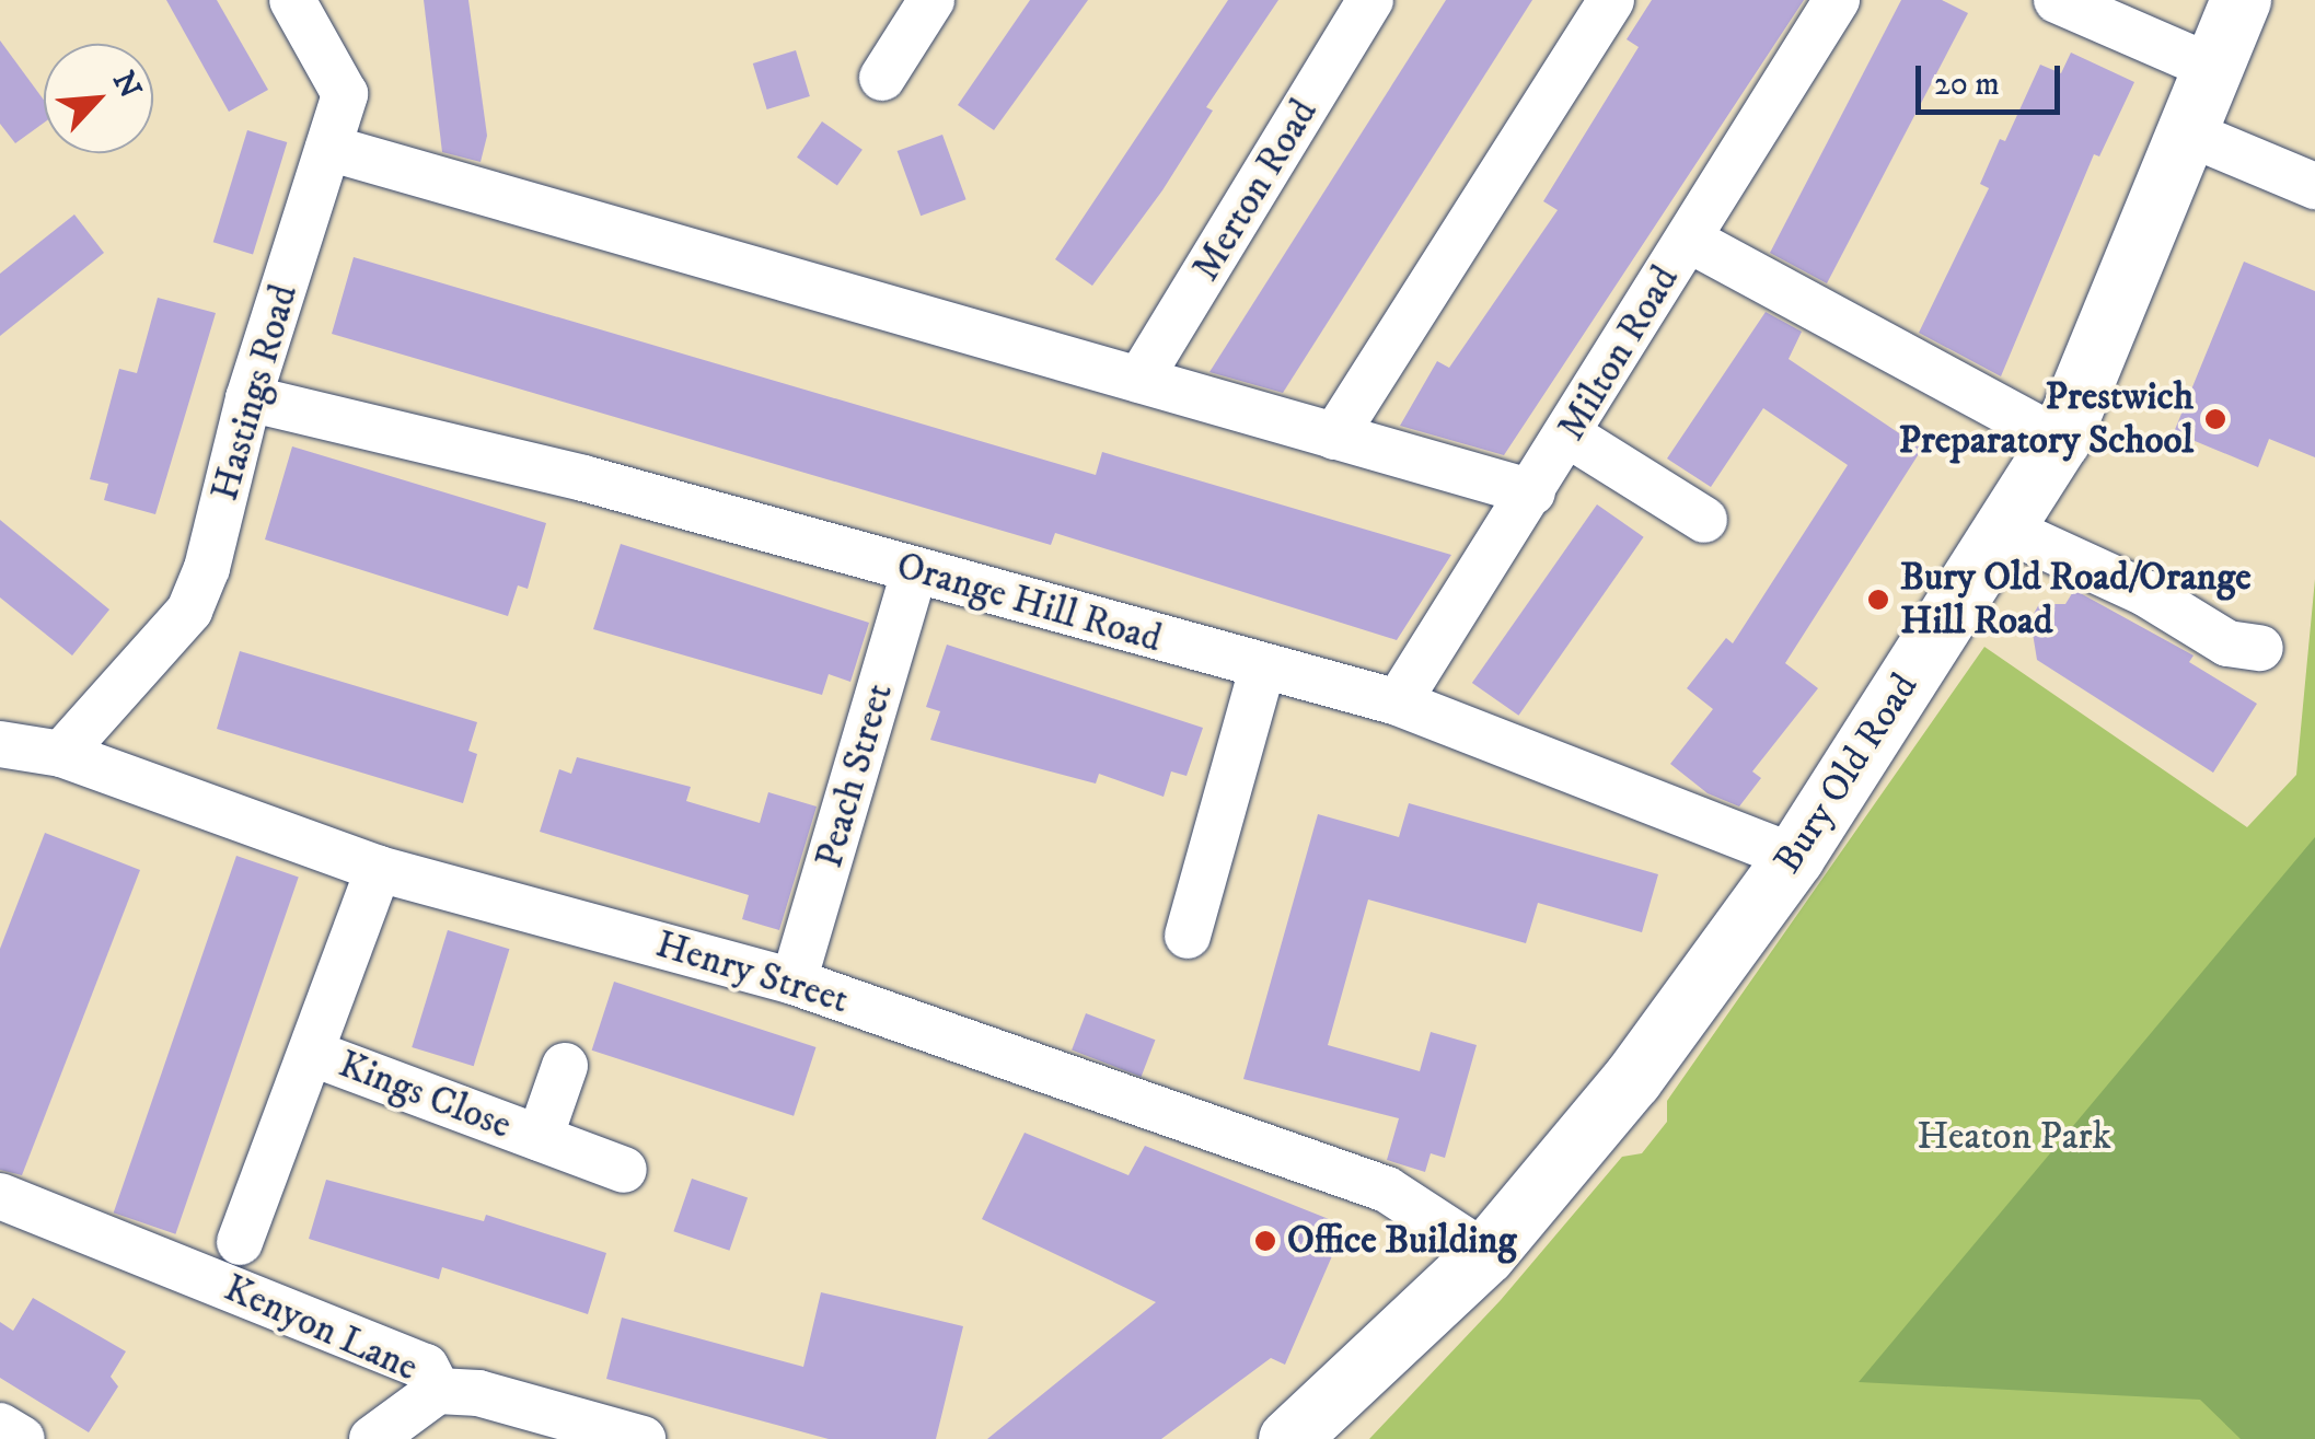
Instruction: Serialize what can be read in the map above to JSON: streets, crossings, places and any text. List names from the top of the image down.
{
  "streets": {
    "main road": ["Bury Old Road"],
    "street": [
      "Merton Road",
      "Milton Road",
      "Hastings Road",
      "Orange Hill Road",
      "Peach Street",
      "Henry Street",
      "Kings Close",
      "Kenyon Lane"
    ]
  },
  "crossings": [
    ["Milton Road", "Orange Hill Road"],
    ["Hastings Road", "Orange Hill Road"],
    ["Hastings Road", "Henry Street"],
    ["Orange Hill Road", "Bury Old Road"],
    ["Orange Hill Road", "Peach Street"],
    ["Bury Old Road", "Henry Street"],
    ["Peach Street", "Henry Street"],
    ["Henry Street", "Kings Close"]
  ],
  "parks": ["Heaton Park"],
  "places": ["Prestwich Preparatory School", "Bury Old Road/Orange Hill Road", "Office Building"],
  "scale_bar": "20 m",
  "north": "top right"
}
